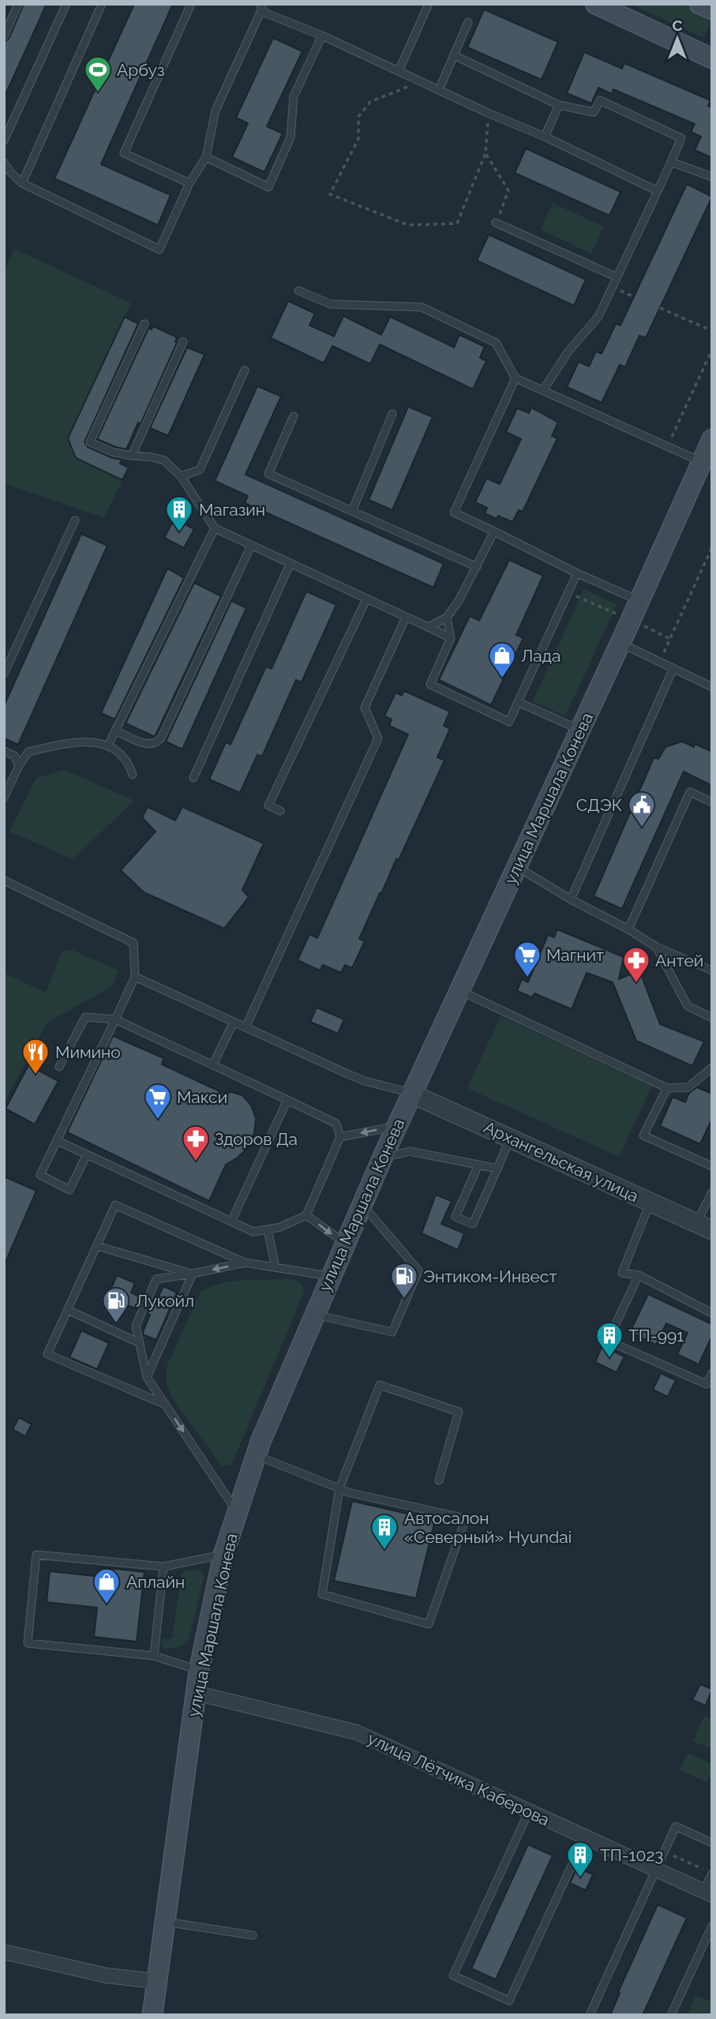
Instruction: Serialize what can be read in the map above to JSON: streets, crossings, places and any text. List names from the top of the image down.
{
  "streets": {
    "main road": ["улица Маршала Конева"],
    "street": ["Архангельская улица", "улица Лётчика Каберова"]
  },
  "crossings": [
    ["улица Маршала Конева", "Архангельская улица"],
    ["улица Маршала Конева", "улица Лётчика Каберова"]
  ],
  "places": {
    "sports": ["Арбуз"],
    "building": [
      "Магазин",
      "ТП-991",
      "Автосалон «Северный» Hyundai",
      "ТП-1023"
    ],
    "shop": ["Лада", "Аплайн"],
    "public building": ["СДЭК"],
    "supermarket": ["Магнит", "Макси"],
    "pharmacy": ["Антей", "Здоров Да"],
    "restaurant": ["Мимино"],
    "fuel station": ["Энтиком-Инвест", "Лукойл"]
  },
  "north": "top"
}
